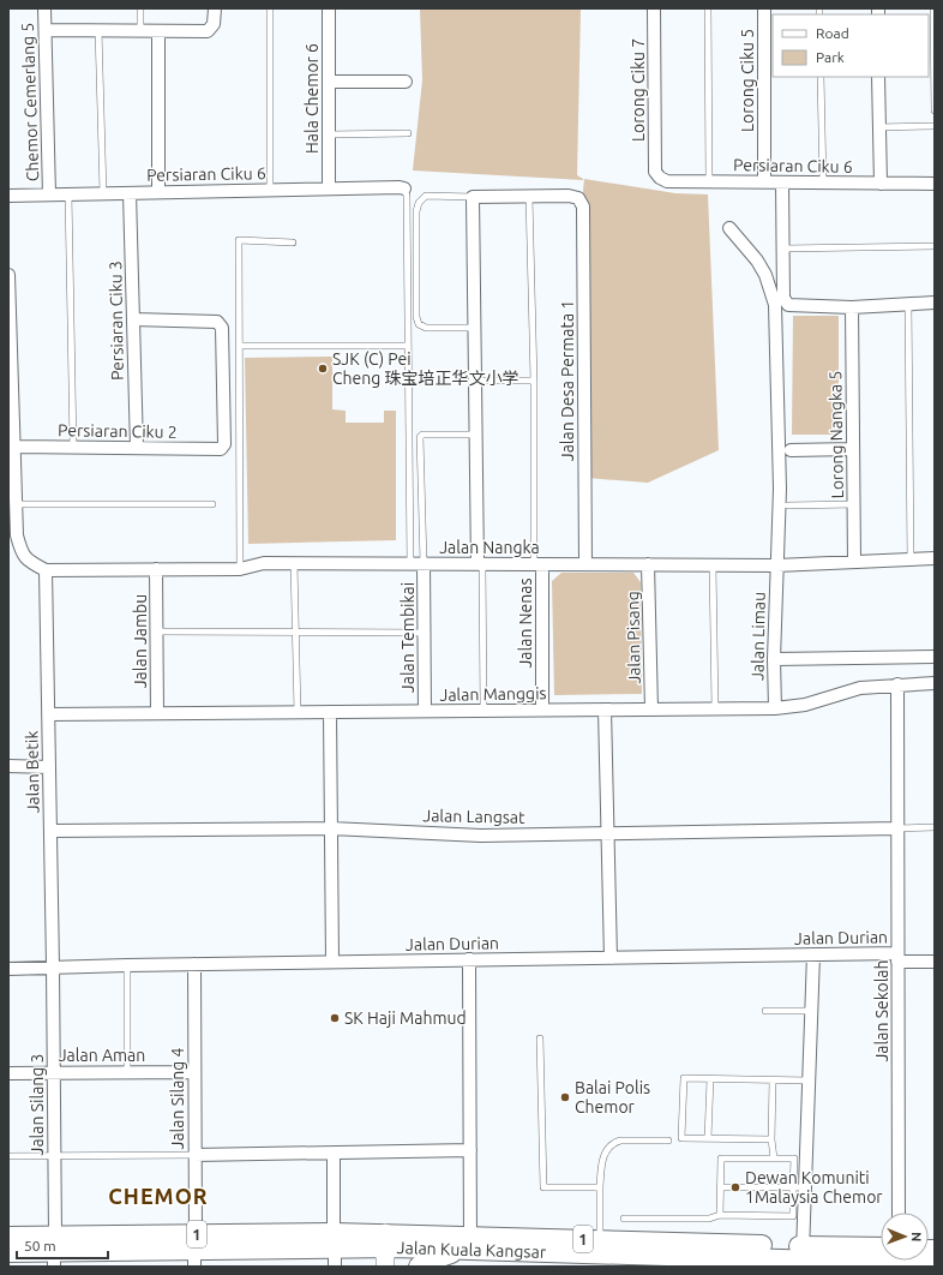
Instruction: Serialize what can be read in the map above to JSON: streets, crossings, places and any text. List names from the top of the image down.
{
  "streets": {
    "highway": ["1", "Jalan Kuala Kangsar"],
    "street": [
      "Lorong Ciku 5",
      "Lorong Ciku 7",
      "Hala Chemor 6",
      "Chemor Cemerlang 5",
      "Persiaran Ciku 6",
      "Persiaran Ciku 3",
      "Jalan Desa Permata 1",
      "Persiaran Ciku 2",
      "Lorong Nangka 5",
      "Jalan Nangka",
      "Jalan Nenas",
      "Jalan Limau",
      "Jalan Tembikai",
      "Jalan Pisang",
      "Jalan Jambu",
      "Jalan Manggis",
      "Jalan Betik",
      "Jalan Langsat",
      "Jalan Durian",
      "Jalan Sekolah",
      "Jalan Aman",
      "Jalan Silang 4",
      "Jalan Silang 3"
    ]
  },
  "crossings": [
    ["Lorong Ciku 5", "Persiaran Ciku 6"],
    ["Lorong Ciku 7", "Persiaran Ciku 6"],
    ["Hala Chemor 6", "Persiaran Ciku 6"],
    ["Chemor Cemerlang 5", "Persiaran Ciku 6"],
    ["Persiaran Ciku 6", "Persiaran Ciku 3"],
    ["Persiaran Ciku 3", "Persiaran Ciku 2"],
    ["Jalan Desa Permata 1", "Jalan Nangka"],
    ["Lorong Nangka 5", "Jalan Nangka"],
    ["Jalan Nangka", "Jalan Nenas"],
    ["Jalan Nangka", "Jalan Limau"],
    ["Jalan Nangka", "Jalan Tembikai"],
    ["Jalan Nangka", "Jalan Pisang"],
    ["Jalan Nangka", "Jalan Jambu"],
    ["Jalan Nangka", "Jalan Betik"],
    ["Jalan Nenas", "Jalan Manggis"],
    ["Jalan Limau", "Jalan Manggis"],
    ["Jalan Tembikai", "Jalan Manggis"],
    ["Jalan Pisang", "Jalan Manggis"],
    ["Jalan Jambu", "Jalan Manggis"],
    ["Jalan Manggis", "Jalan Betik"],
    ["Jalan Manggis", "Jalan Sekolah"],
    ["Jalan Betik", "Jalan Langsat"],
    ["Jalan Betik", "Jalan Durian"],
    ["Jalan Betik", "Jalan Silang 3"],
    ["Jalan Langsat", "Jalan Sekolah"],
    ["Jalan Durian", "Jalan Sekolah"],
    ["Jalan Durian", "Jalan Silang 4"],
    ["Jalan Durian", "Jalan Silang 3"],
    ["Jalan Aman", "Jalan Silang 4"],
    ["Jalan Aman", "Jalan Silang 3"],
    ["Jalan Silang 4", "Jalan Kuala Kangsar"],
    ["Jalan Silang 3", "Jalan Kuala Kangsar"]
  ],
  "districts": ["CHEMOR"],
  "places": [
    "SJK (C) Pei Cheng 珠宝培正华文小学",
    "SK Haji Mahmud",
    "Balai Polis Chemor",
    "Dewan Komuniti 1Malaysia Chemor"
  ],
  "legend": ["Road", "Park"],
  "scale_bar": "50 m",
  "north": "right"
}
